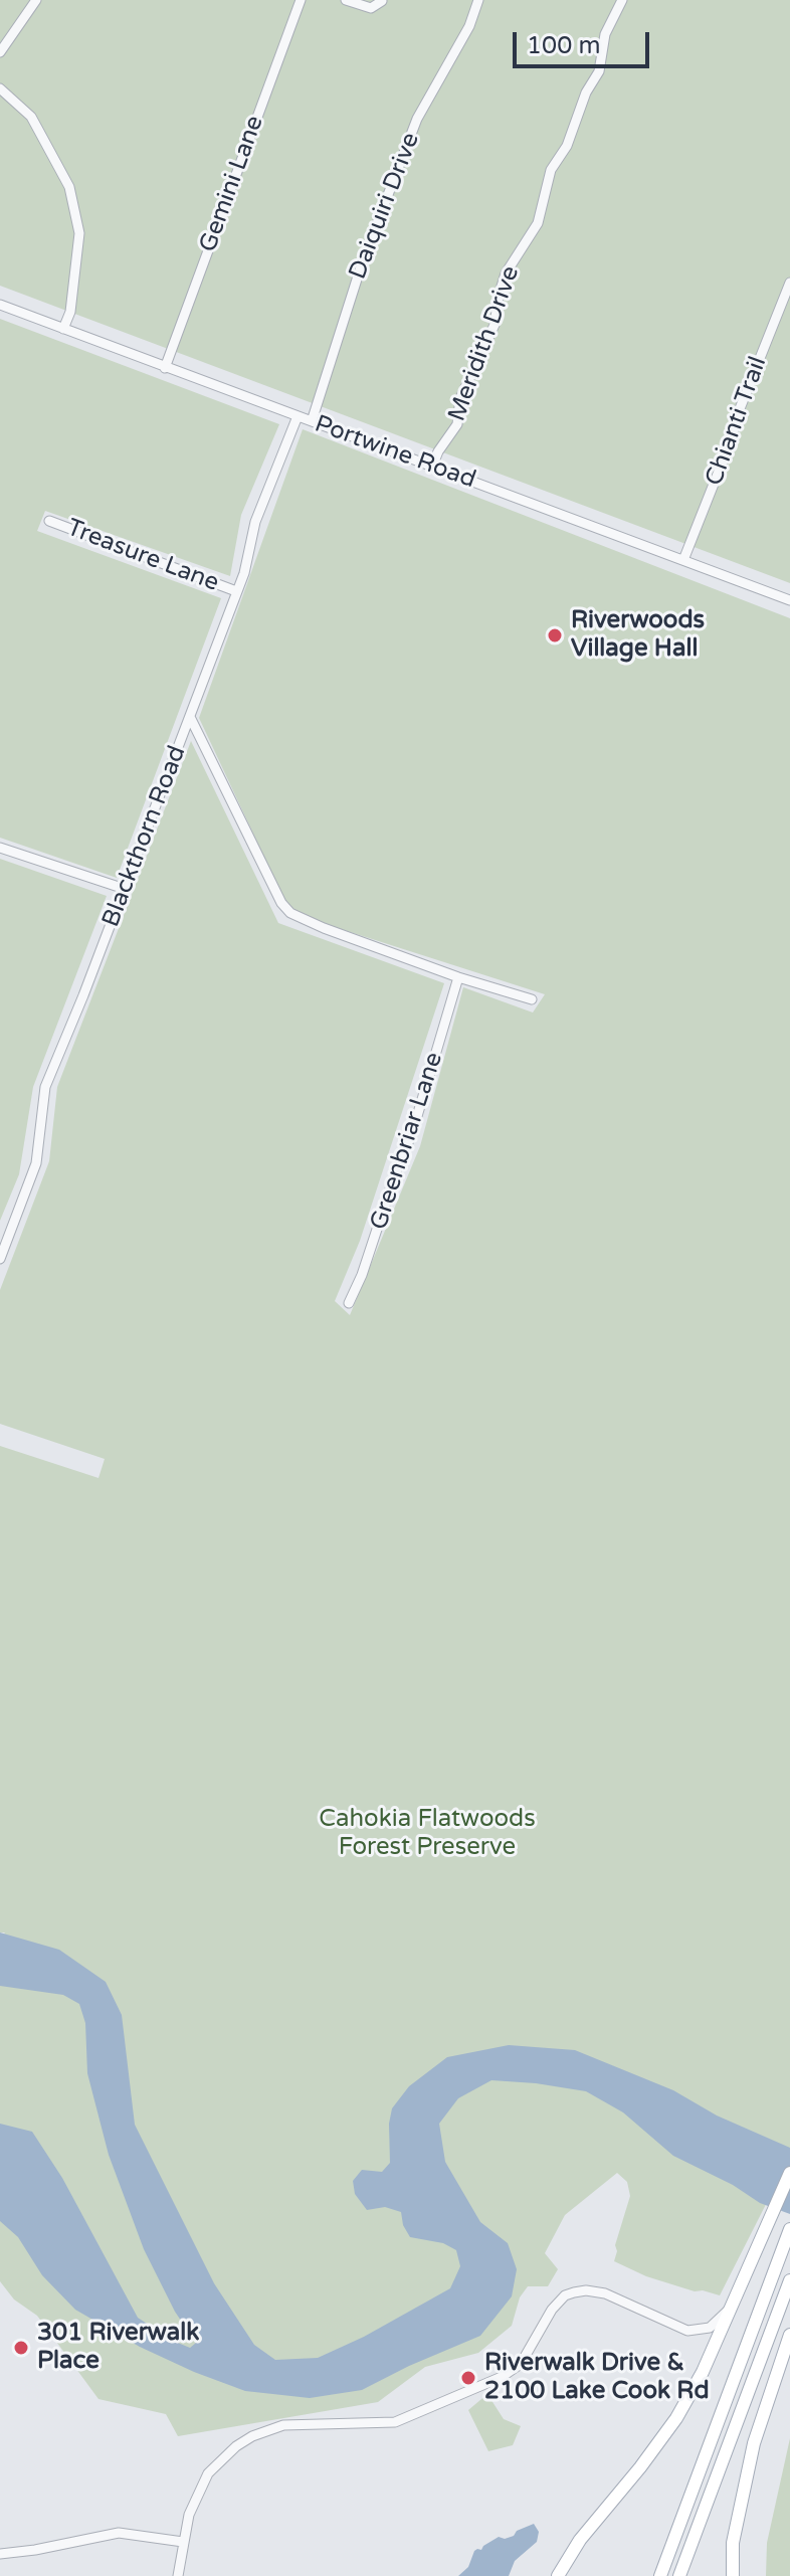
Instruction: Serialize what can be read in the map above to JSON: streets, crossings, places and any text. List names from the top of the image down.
{
  "streets": {
    "street": [
      "Gemini Lane",
      "Daiquiri Drive",
      "Meridith Drive",
      "Chianti Trail",
      "Portwine Road",
      "Treasure Lane",
      "Blackthorn Road",
      "Greenbriar Lane"
    ]
  },
  "crossings": [
    ["Gemini Lane", "Portwine Road"],
    ["Daiquiri Drive", "Portwine Road"],
    ["Meridith Drive", "Portwine Road"],
    ["Chianti Trail", "Portwine Road"],
    ["Portwine Road", "Blackthorn Road"],
    ["Treasure Lane", "Blackthorn Road"]
  ],
  "parks": ["Cahokia Flatwoods Forest Preserve"],
  "places": ["Riverwoods Village Hall", "301 Riverwalk Place", "Riverwalk Drive & 2100 Lake Cook Rd"],
  "scale_bar": "100 m"
}
